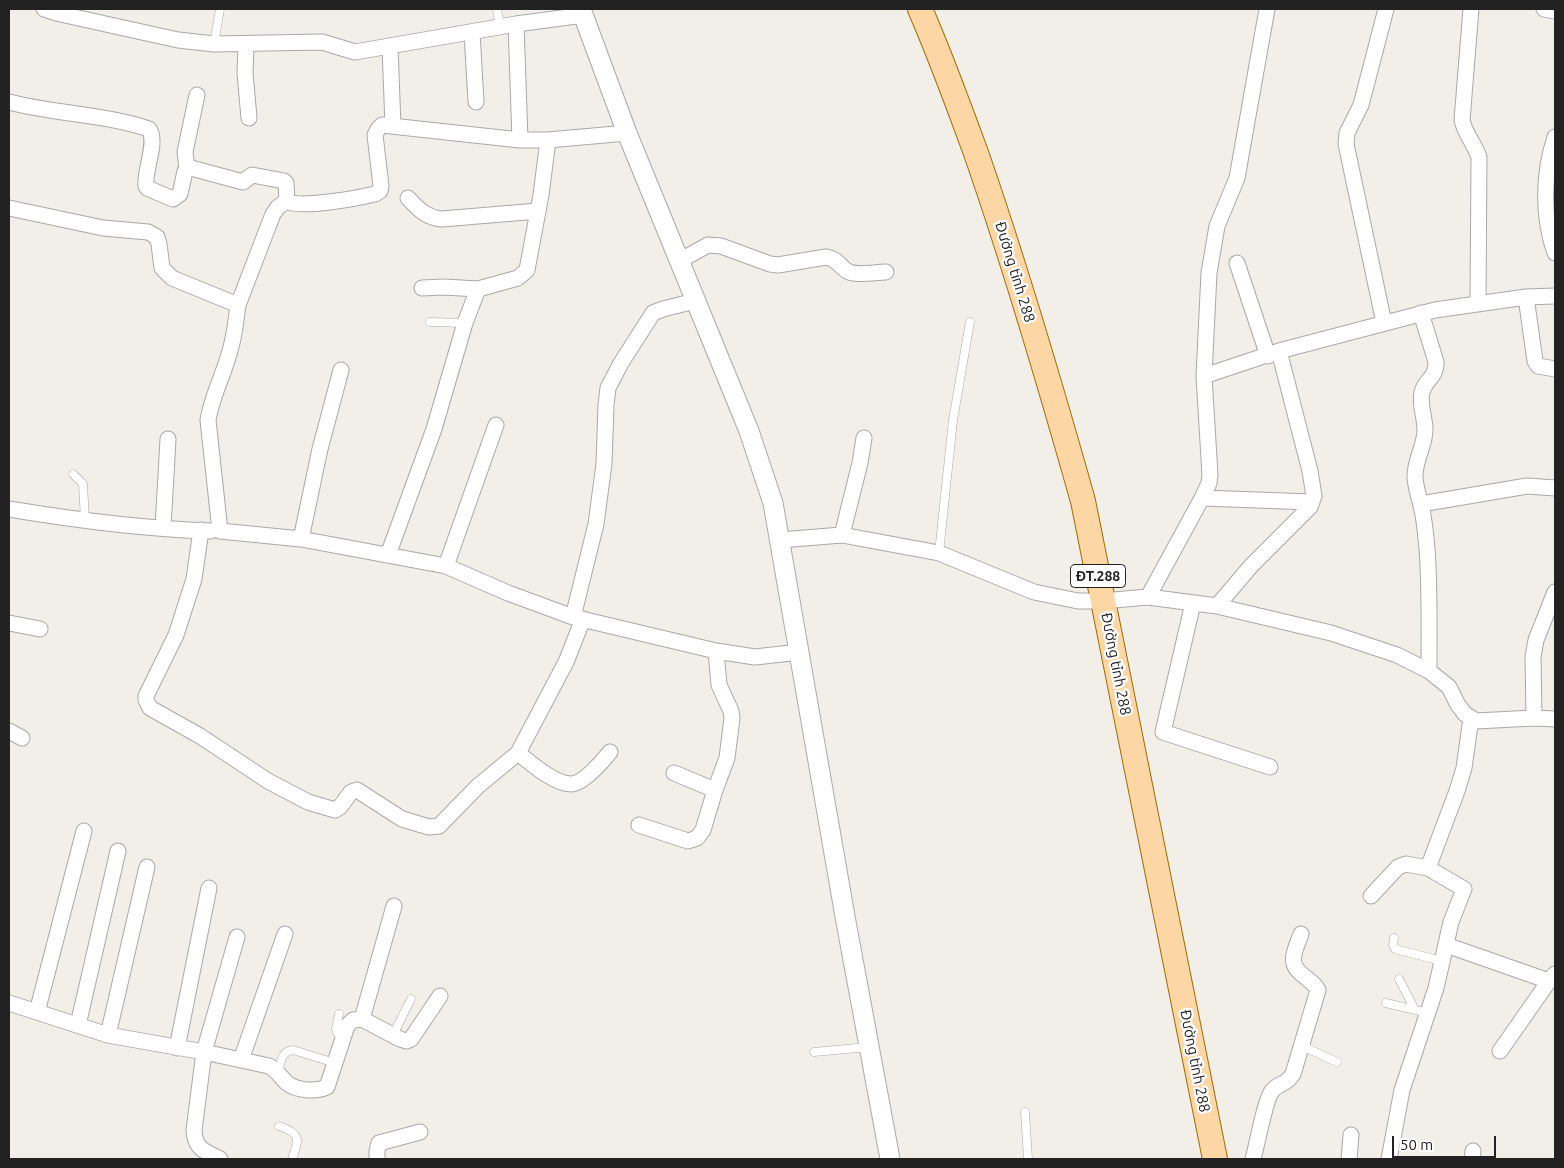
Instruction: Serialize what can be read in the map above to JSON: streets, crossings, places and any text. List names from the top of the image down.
{
  "streets": {
    "main road": ["Đường tỉnh 288", "ĐT.288"]
  },
  "scale_bar": "50 m"
}
